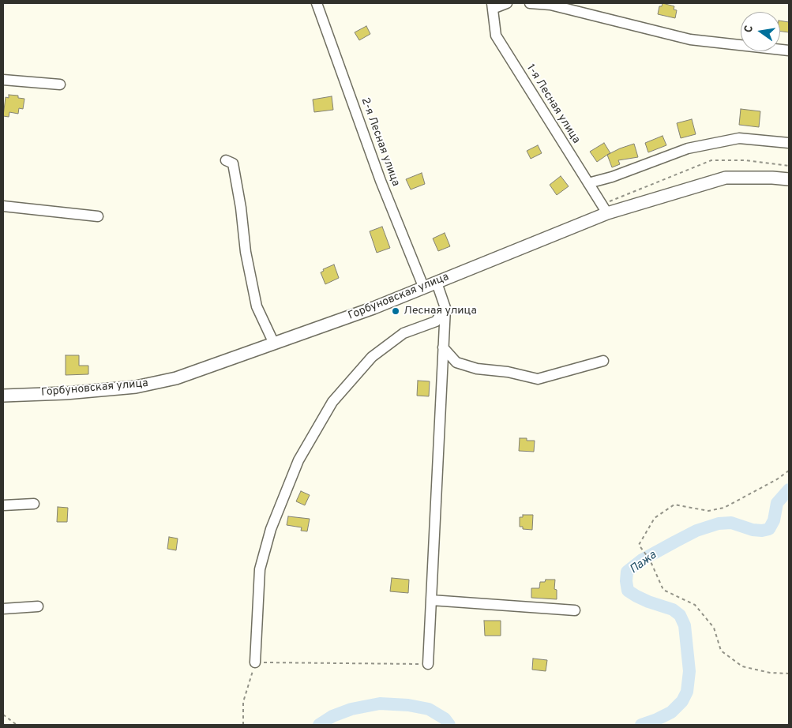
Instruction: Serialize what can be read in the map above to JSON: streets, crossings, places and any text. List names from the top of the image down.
{
  "streets": {
    "main road": ["Горбуновская улица"],
    "street": ["1-я Лесная улица", "2-я Лесная улица"]
  },
  "crossings": [
    ["1-я Лесная улица", "Горбуновская улица"],
    ["2-я Лесная улица", "Горбуновская улица"]
  ],
  "water": ["Пажа"],
  "places": ["Лесная улица"],
  "north": "left"
}
